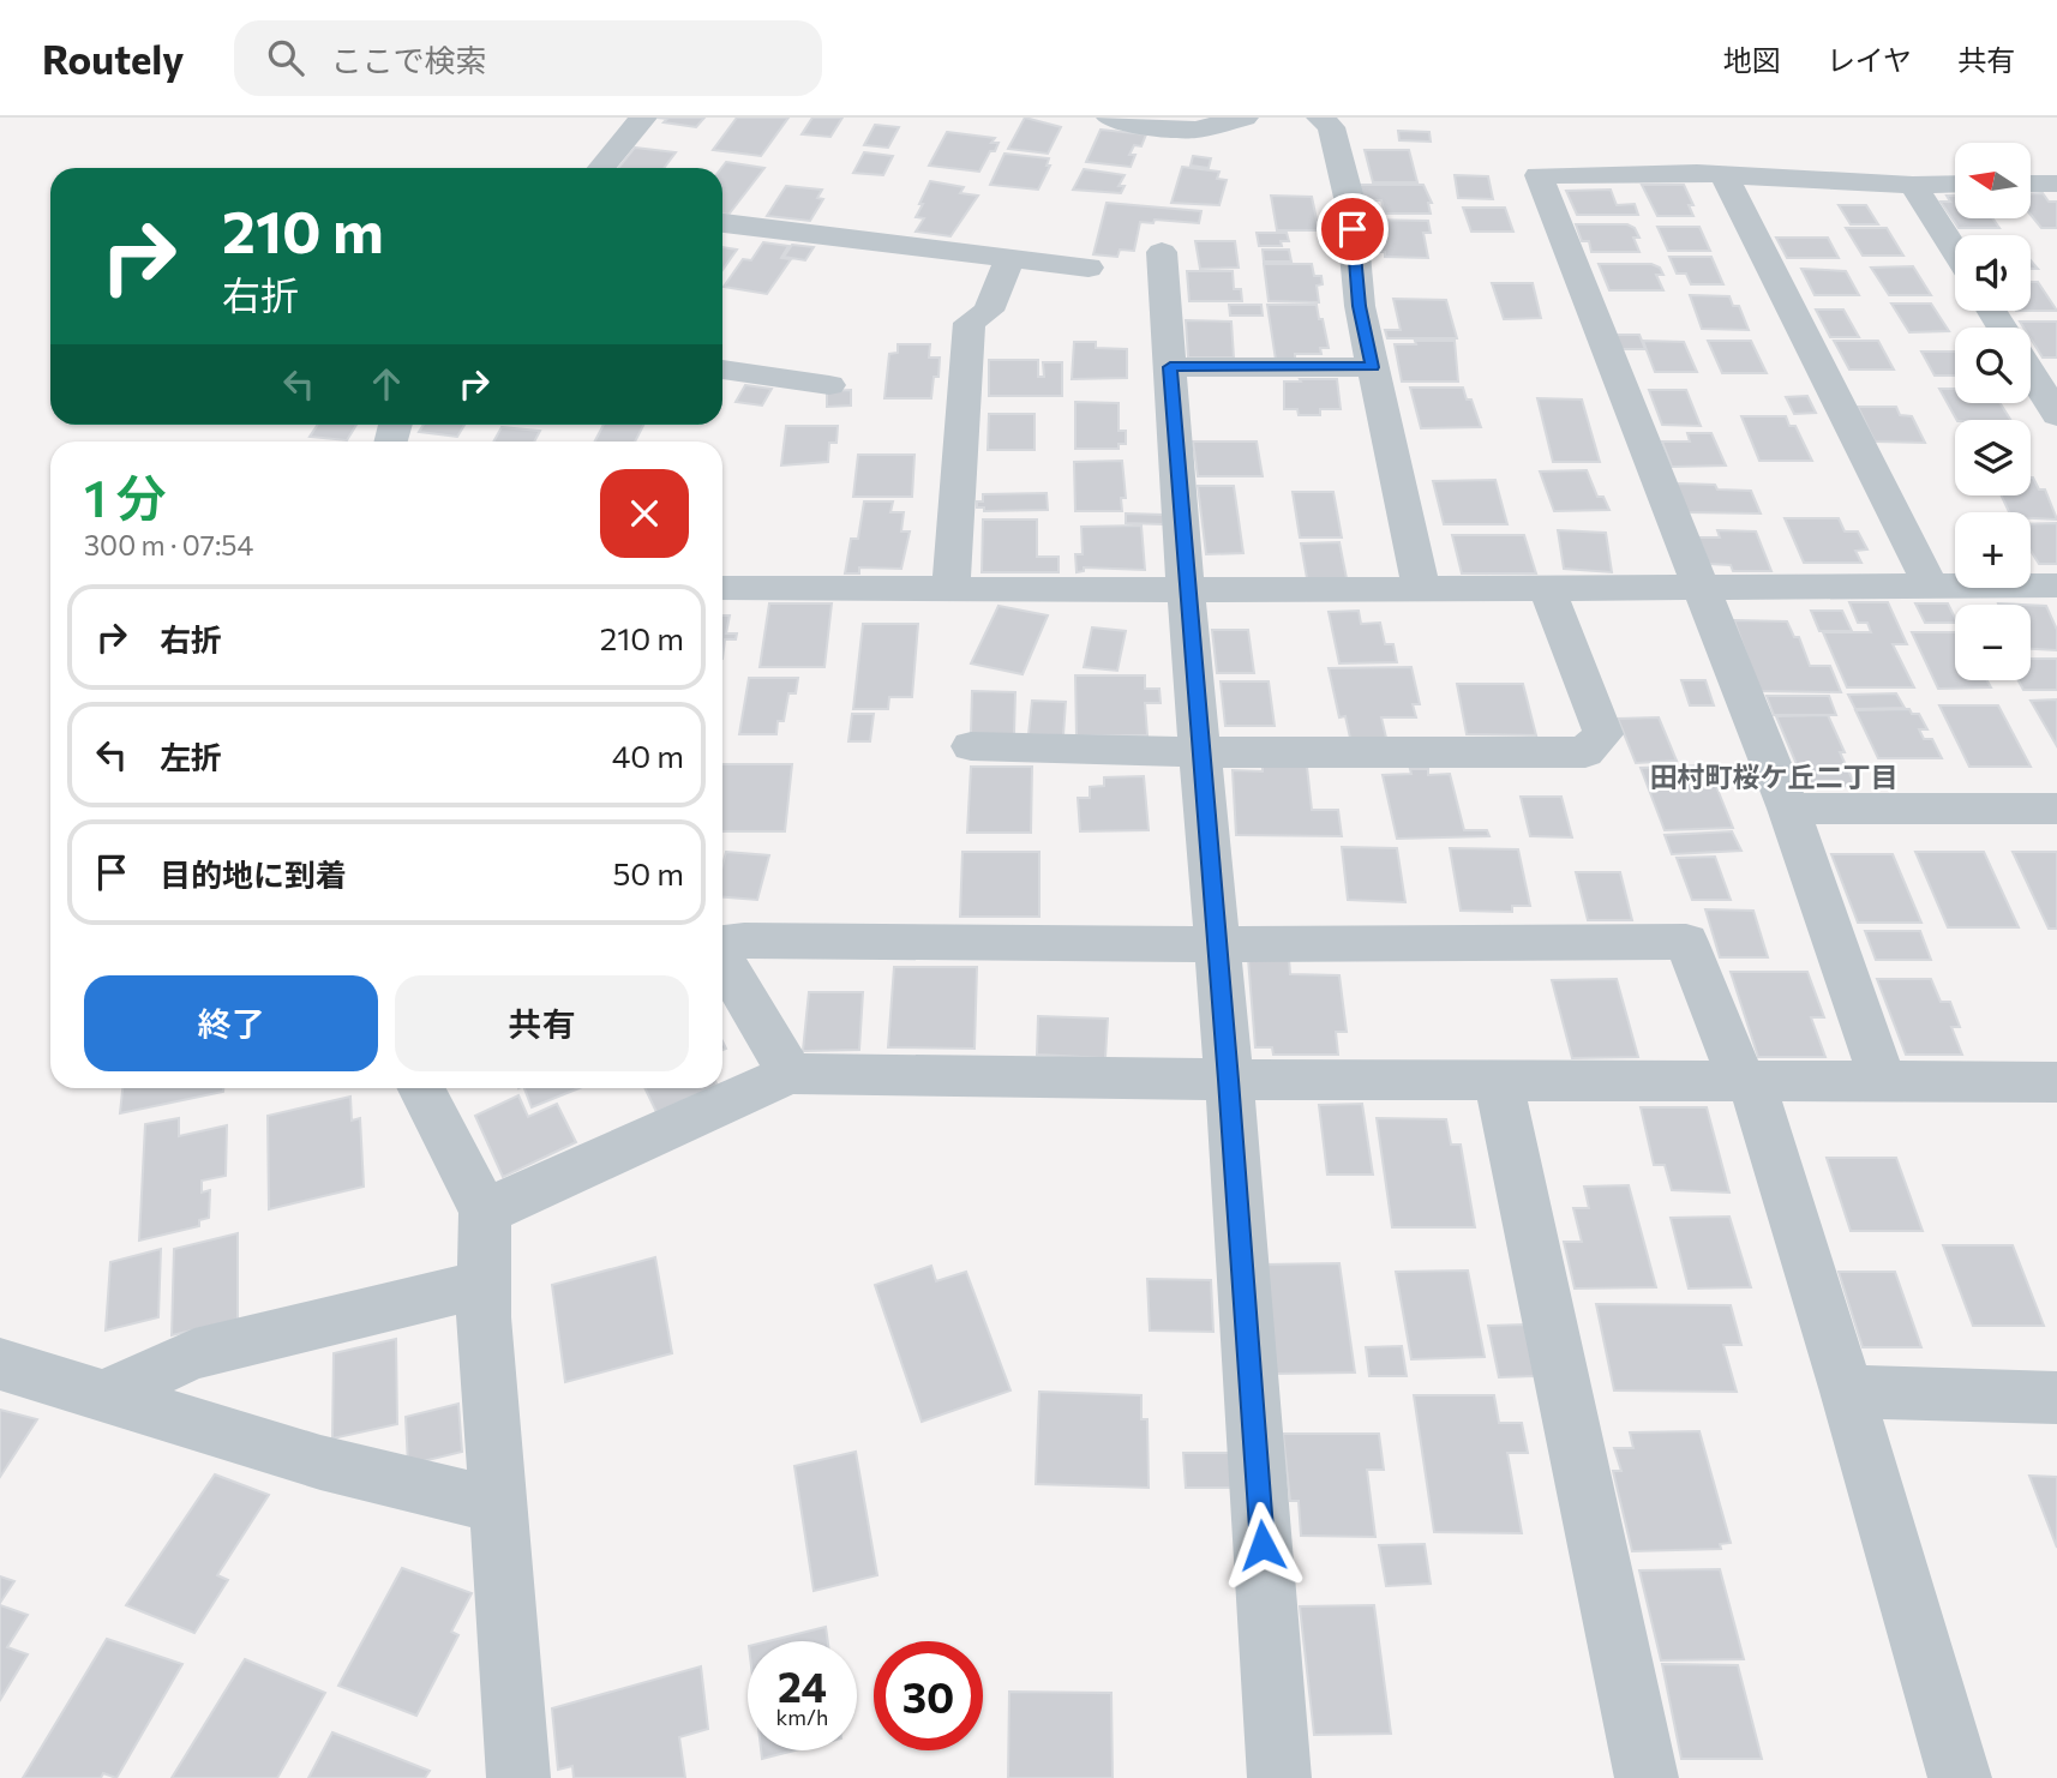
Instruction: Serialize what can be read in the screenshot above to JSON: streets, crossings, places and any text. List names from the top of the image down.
{
  "districts": ["田村町桜ケ丘二丁目"],
  "north": "left",
  "page": {
    "header": "Routely",
    "search": "ここで検索",
    "nav": ["地図", "レイヤ", "共有"],
    "map_buttons": ["+", "−"],
    "turn": ["210 m", "右折"],
    "heading": ["1 分", "300 m · 07:54"],
    "list": [
      {
        "name": "右折",
        "value": "210 m"
      },
      {
        "name": "左折",
        "value": "40 m"
      },
      {
        "name": "目的地に到着",
        "value": "50 m"
      }
    ],
    "buttons": ["終了", "共有"],
    "speed": "24 km/h",
    "limit": "30"
  }
}
